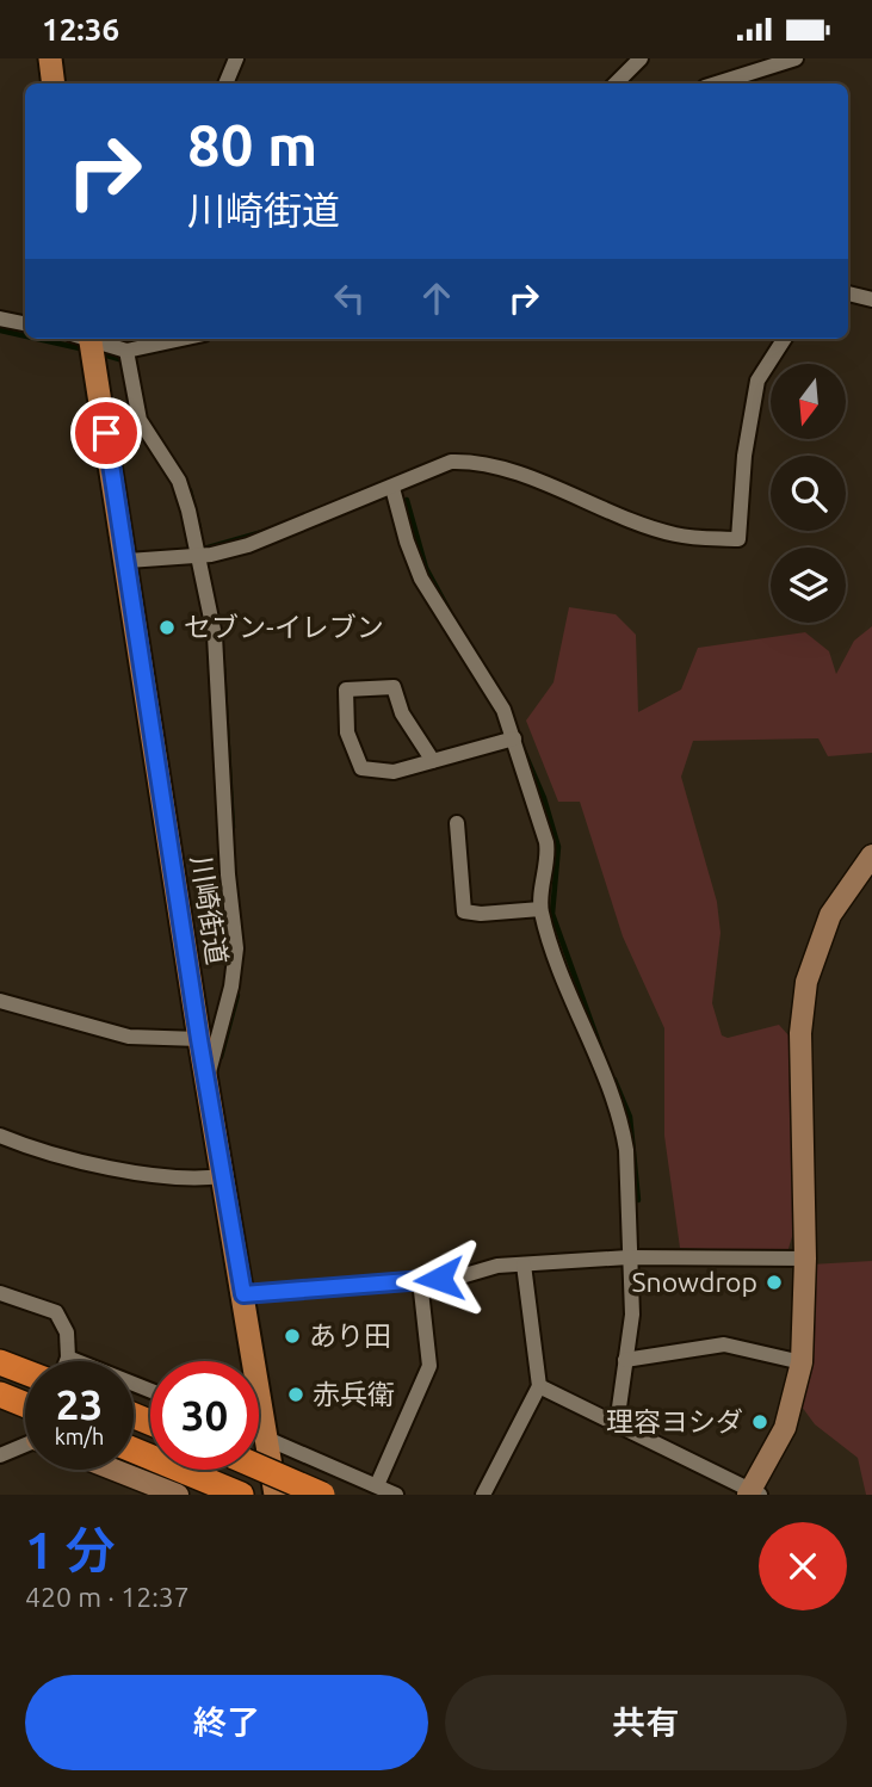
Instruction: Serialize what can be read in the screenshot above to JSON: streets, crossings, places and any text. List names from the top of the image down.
{
  "streets": {
    "main road": ["川崎街道"]
  },
  "places": [
    "セブン-イレブン",
    "Snowdrop",
    "あり田",
    "赤兵衛",
    "理容ヨシダ"
  ],
  "north": "bottom",
  "page": {
    "status": "12:36",
    "turn": ["80 m", "川崎街道"],
    "speed": "23 km/h",
    "limit": "30",
    "heading": ["1 分", "420 m · 12:37"],
    "buttons": ["終了", "共有"]
  }
}
